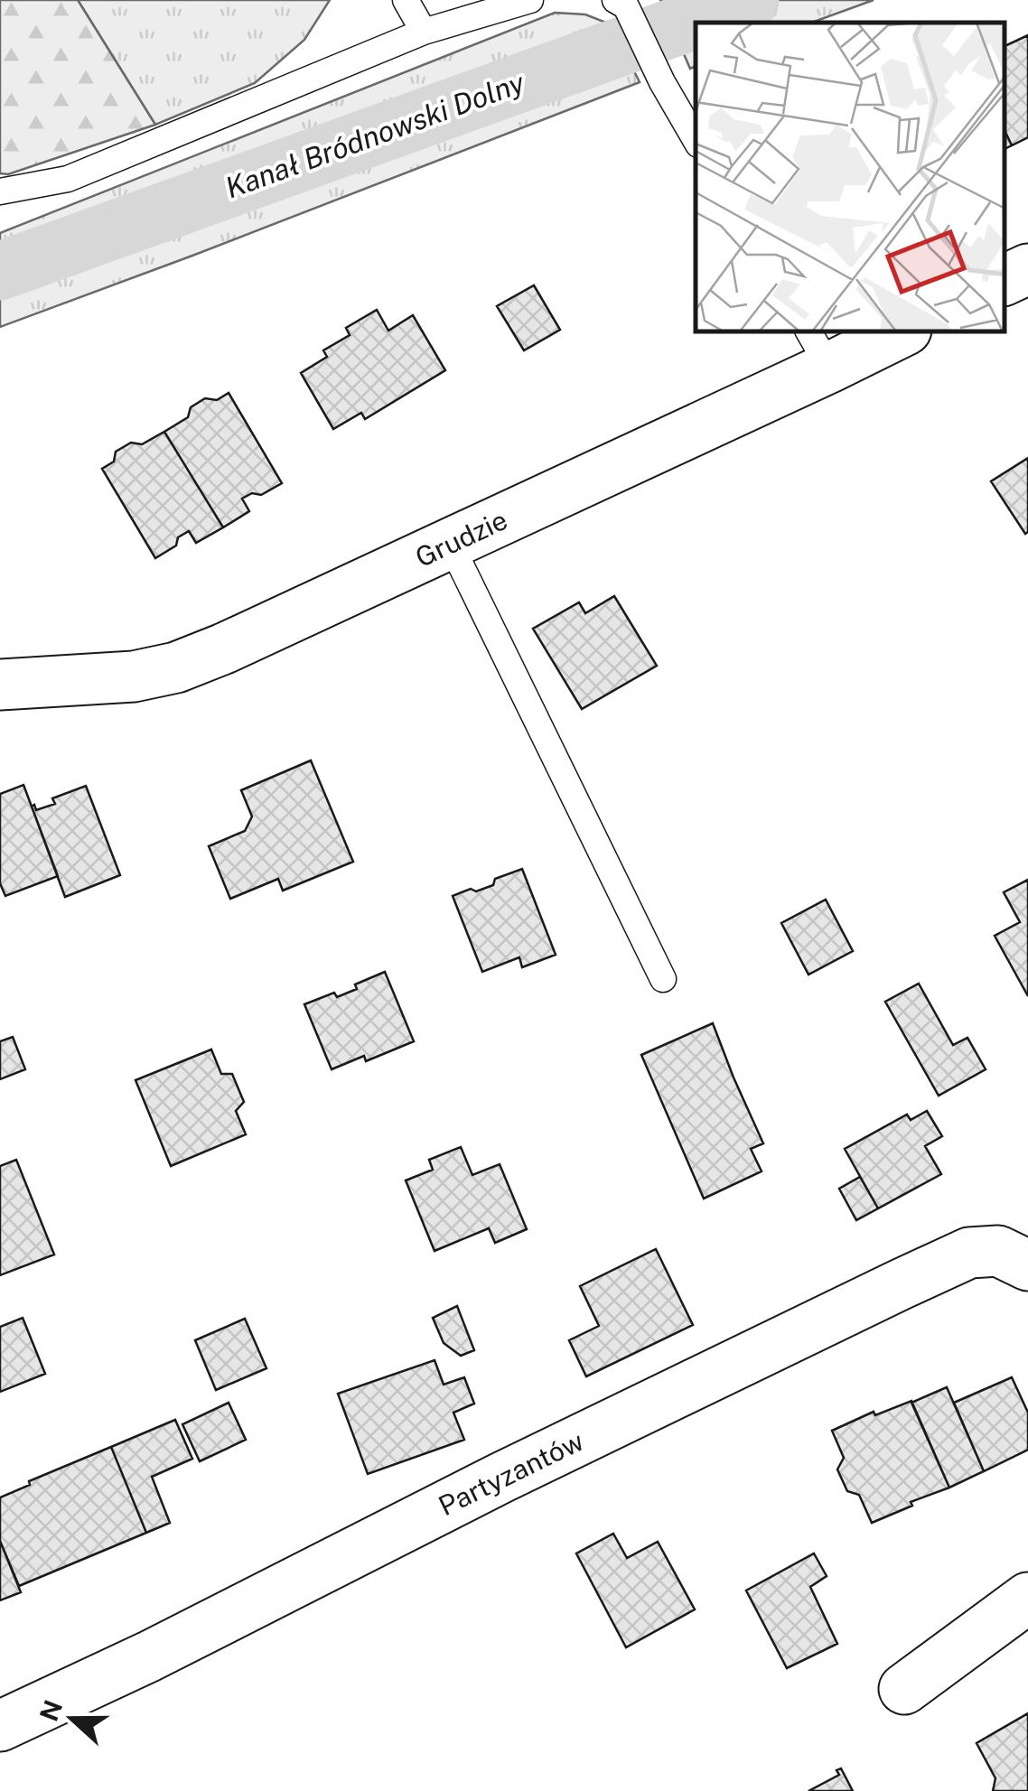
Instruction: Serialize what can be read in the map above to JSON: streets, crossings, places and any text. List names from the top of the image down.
{
  "streets": {
    "street": ["Grudzie", "Partyzantów"]
  },
  "water": ["Kanał Bródnowski Dolny"],
  "north": "left"
}
